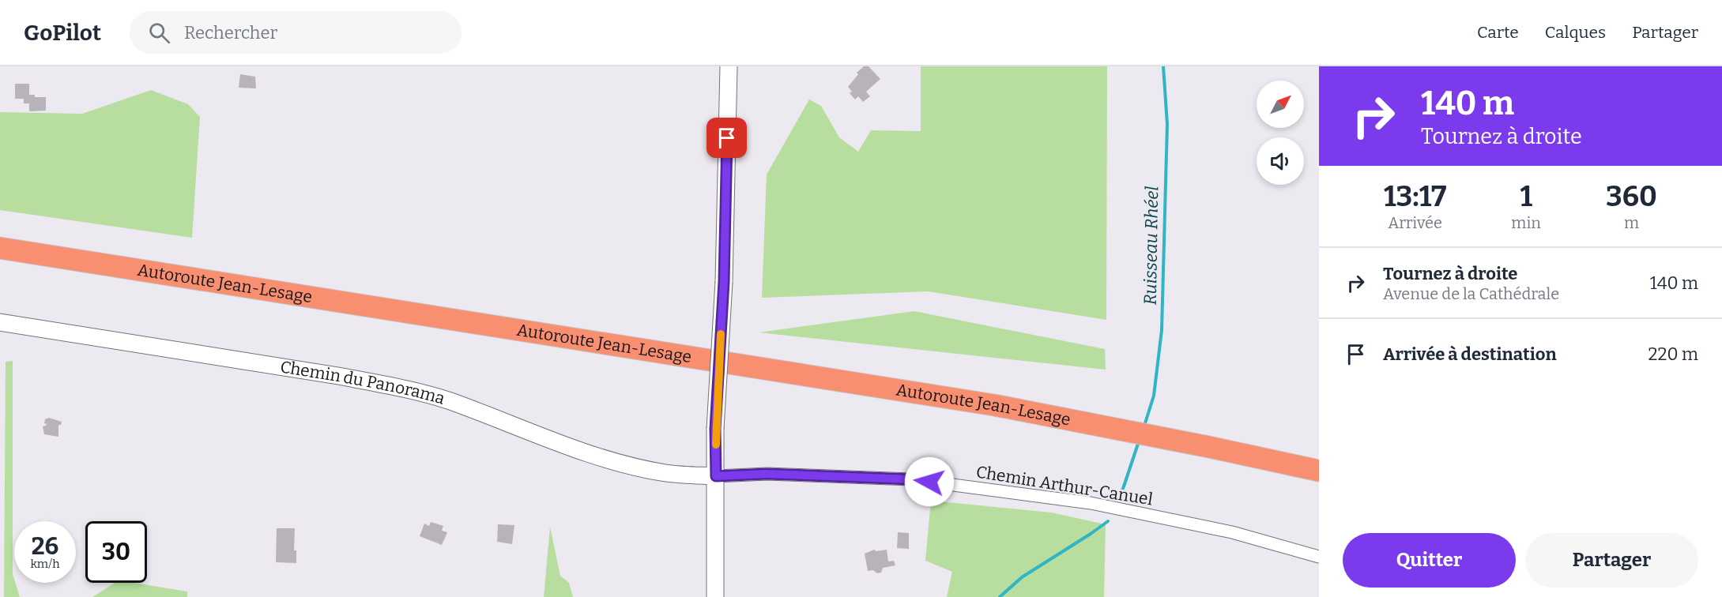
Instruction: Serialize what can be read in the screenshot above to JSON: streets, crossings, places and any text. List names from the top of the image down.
{
  "streets": {
    "highway": ["Autoroute Jean-Lesage"],
    "street": ["Chemin du Panorama", "Chemin Arthur-Canuel"]
  },
  "crossings": [
    ["Chemin du Panorama", "Chemin Arthur-Canuel"]
  ],
  "water": ["Ruisseau Rhéel"],
  "north": "top right",
  "page": {
    "header": "GoPilot",
    "search": "Rechercher",
    "nav": ["Carte", "Calques", "Partager"],
    "turn": ["140 m", "Tournez à droite"],
    "eta": [
      "13:17",
      "Arrivée",
      "1",
      "min",
      "360",
      "m"
    ],
    "list": [
      {
        "name": "Tournez à droite",
        "note": "Avenue de la Cathédrale",
        "value": "140 m"
      },
      {
        "name": "Arrivée à destination",
        "value": "220 m"
      }
    ],
    "speed": "26 km/h",
    "limit": "30",
    "buttons": ["Quitter", "Partager"]
  }
}
